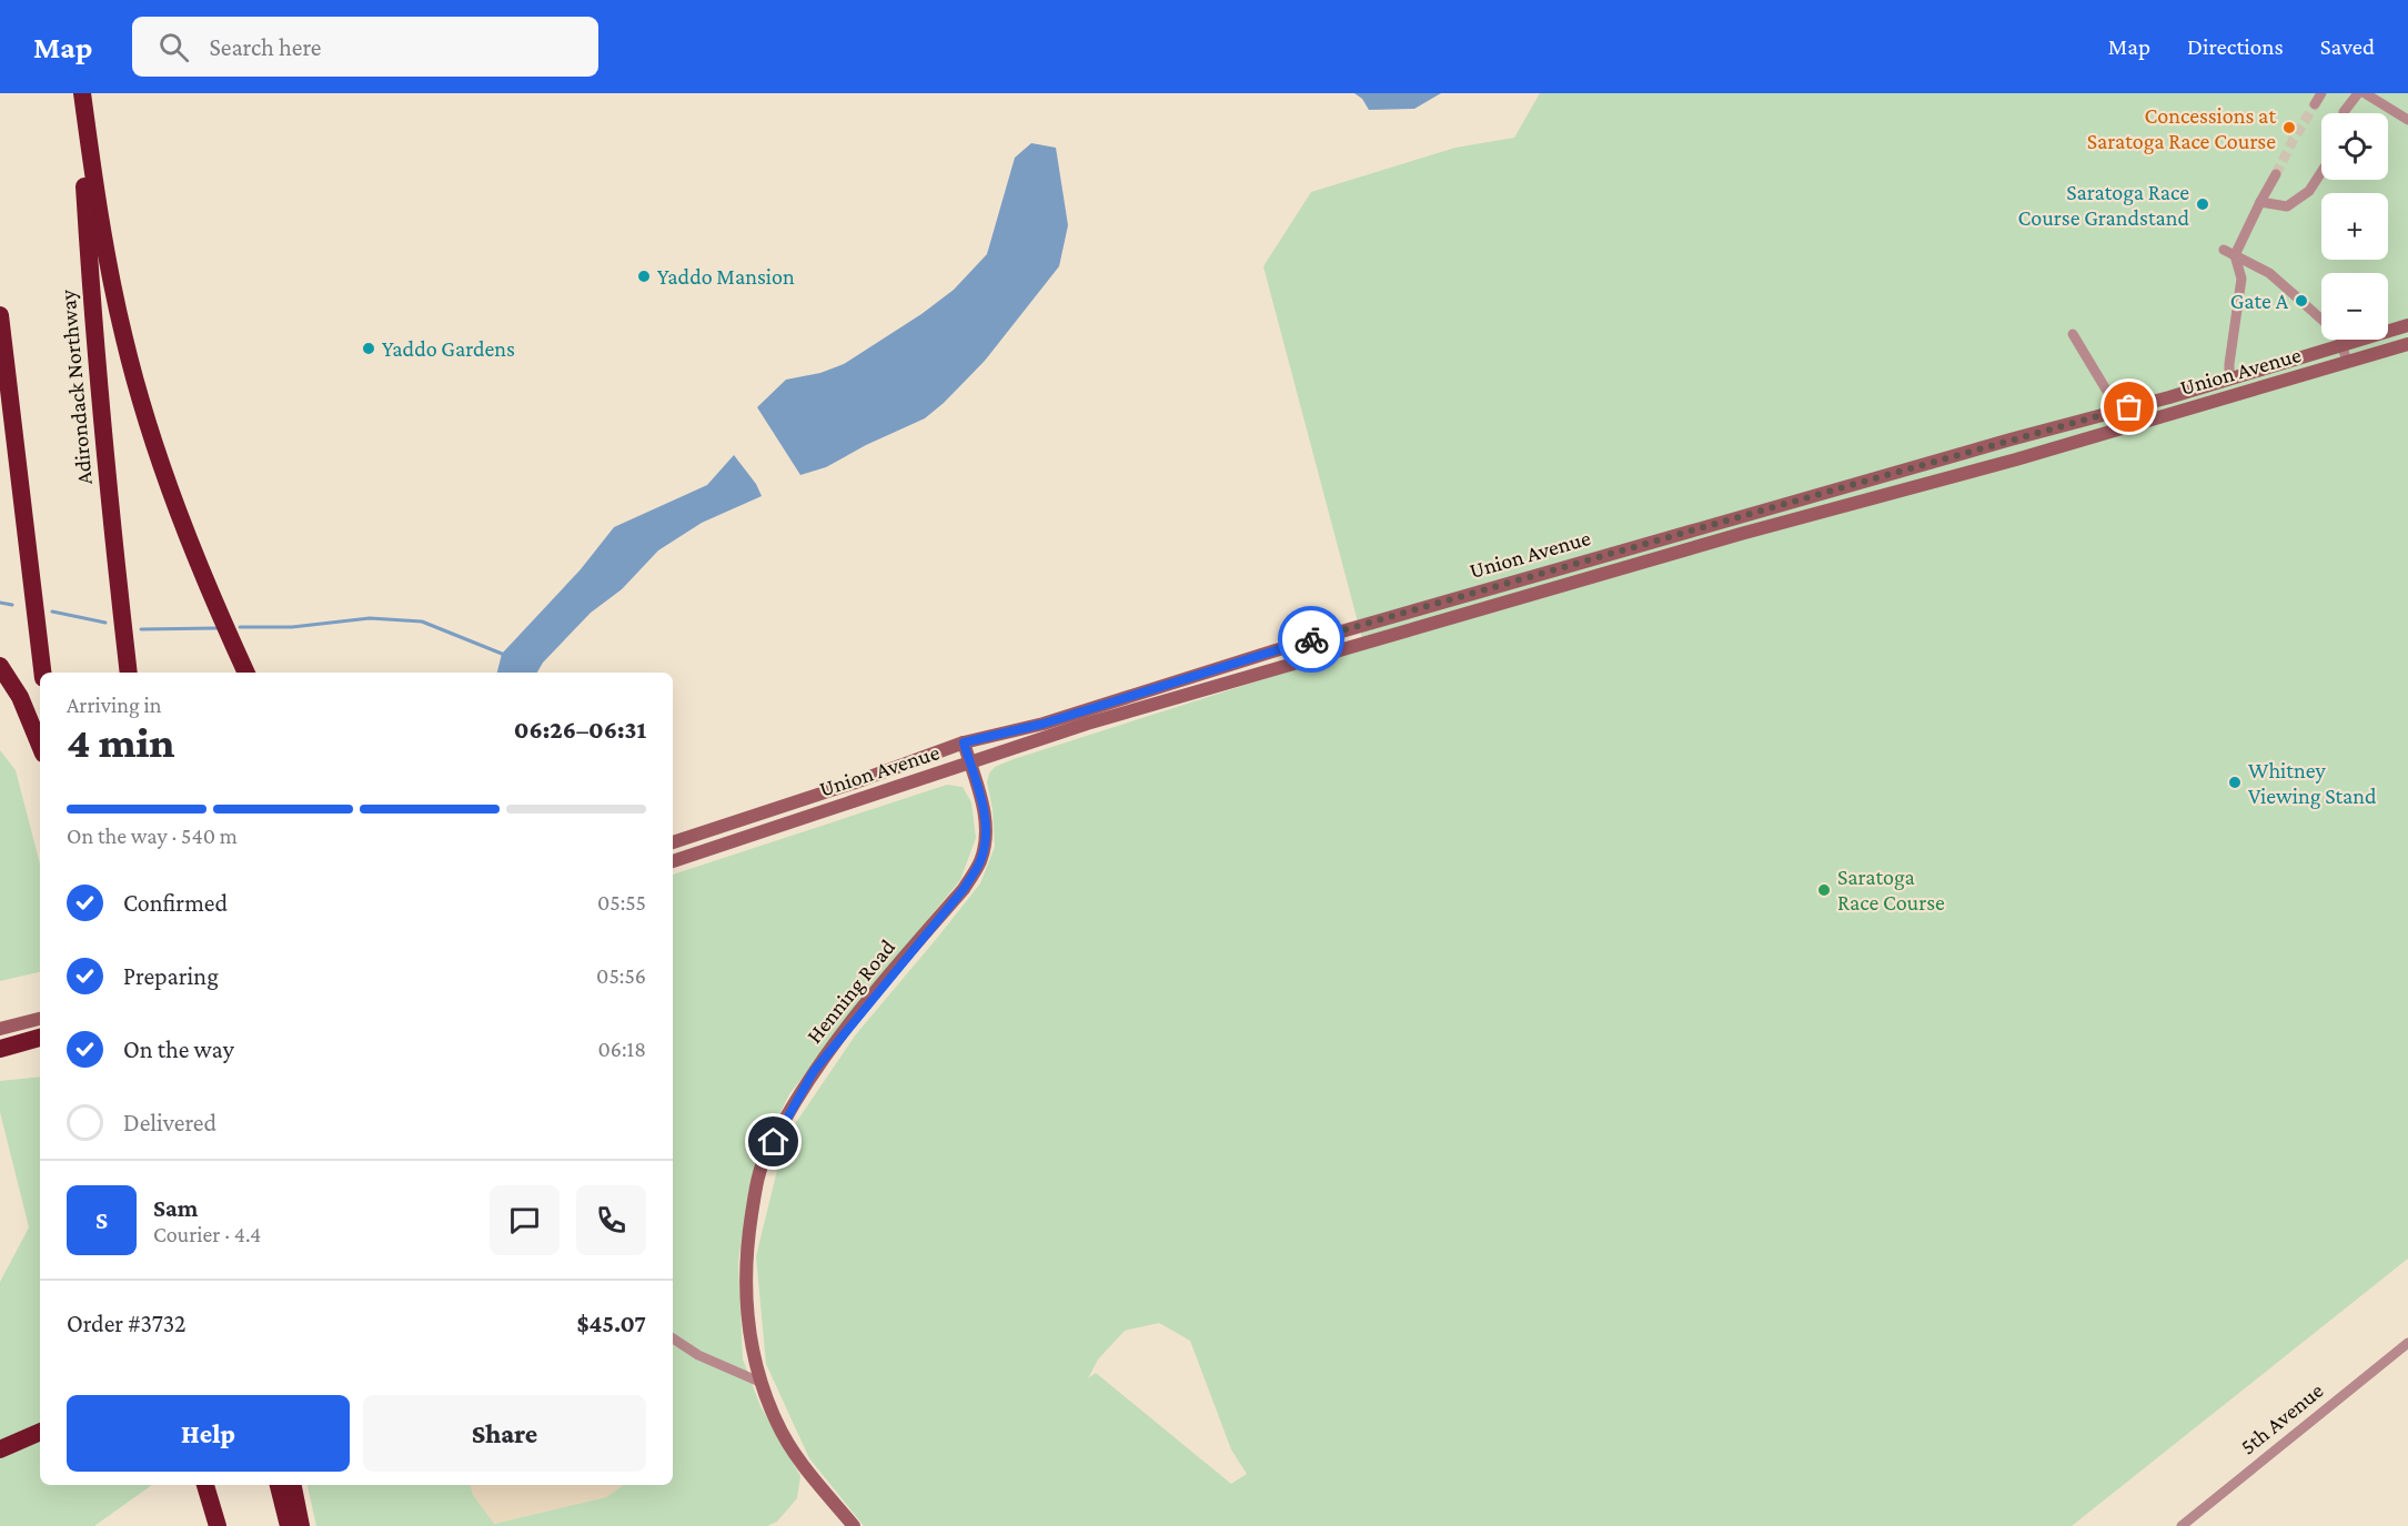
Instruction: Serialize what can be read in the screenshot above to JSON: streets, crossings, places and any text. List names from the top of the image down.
{
  "streets": {
    "highway": ["Adirondack Northway"],
    "main road": ["Union Avenue", "Henning Road"],
    "street": ["5th Avenue"]
  },
  "crossings": [
    ["Union Avenue", "Henning Road"]
  ],
  "places": [
    "Concessions at Saratoga Race Course",
    "Saratoga Race Course Grandstand",
    "Yaddo Mansion",
    "Gate A",
    "Yaddo Gardens",
    "Whitney Viewing Stand",
    "Saratoga Race Course"
  ],
  "page": {
    "header": "Map",
    "search": "Search here",
    "nav": ["Map", "Directions", "Saved"],
    "map_buttons": ["+", "−"],
    "heading": ["4 min", "Arriving in", "06:26–06:31"],
    "panel": [
      "Sam",
      "Courier · 4.4",
      "Order #3732",
      "$45.07"
    ],
    "bar": "On the way · 540 m",
    "list": [
      ["Confirmed", "05:55"],
      ["Preparing", "05:56"],
      ["On the way", "06:18"],
      "Delivered"
    ],
    "round": "S",
    "buttons": ["Help", "Share"]
  }
}
